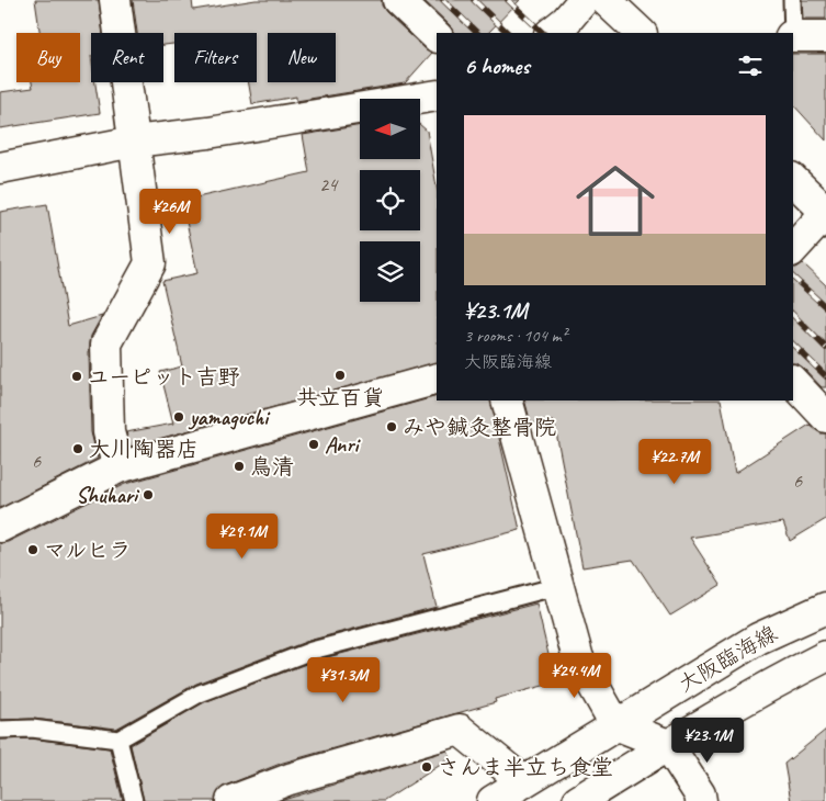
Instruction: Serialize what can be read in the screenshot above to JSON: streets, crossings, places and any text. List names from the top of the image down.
{
  "streets": {
    "street": ["大阪臨海線"]
  },
  "places": [
    "共立百貨",
    "ユーピット吉野",
    "yamaguchi",
    "みや鍼灸整骨院",
    "Anri",
    "大川陶器店",
    "鳥清",
    "Shuhari",
    "マルヒラ",
    "さんま半立ち食堂"
  ],
  "house_numbers": ["24", "6", "6"],
  "north": "left",
  "page": {
    "chip": [
      "Buy",
      "Rent",
      "Filters",
      "New"
    ],
    "heading": "6 homes",
    "list": [
      {
        "name": "¥23.1M",
        "note": "3 rooms · 104 m² · 大阪臨海線"
      }
    ],
    "price": [
      "¥26M",
      "¥22.7M",
      "¥29.1M",
      "¥24.4M",
      "¥31.3M",
      "¥23.1M"
    ]
  }
}
